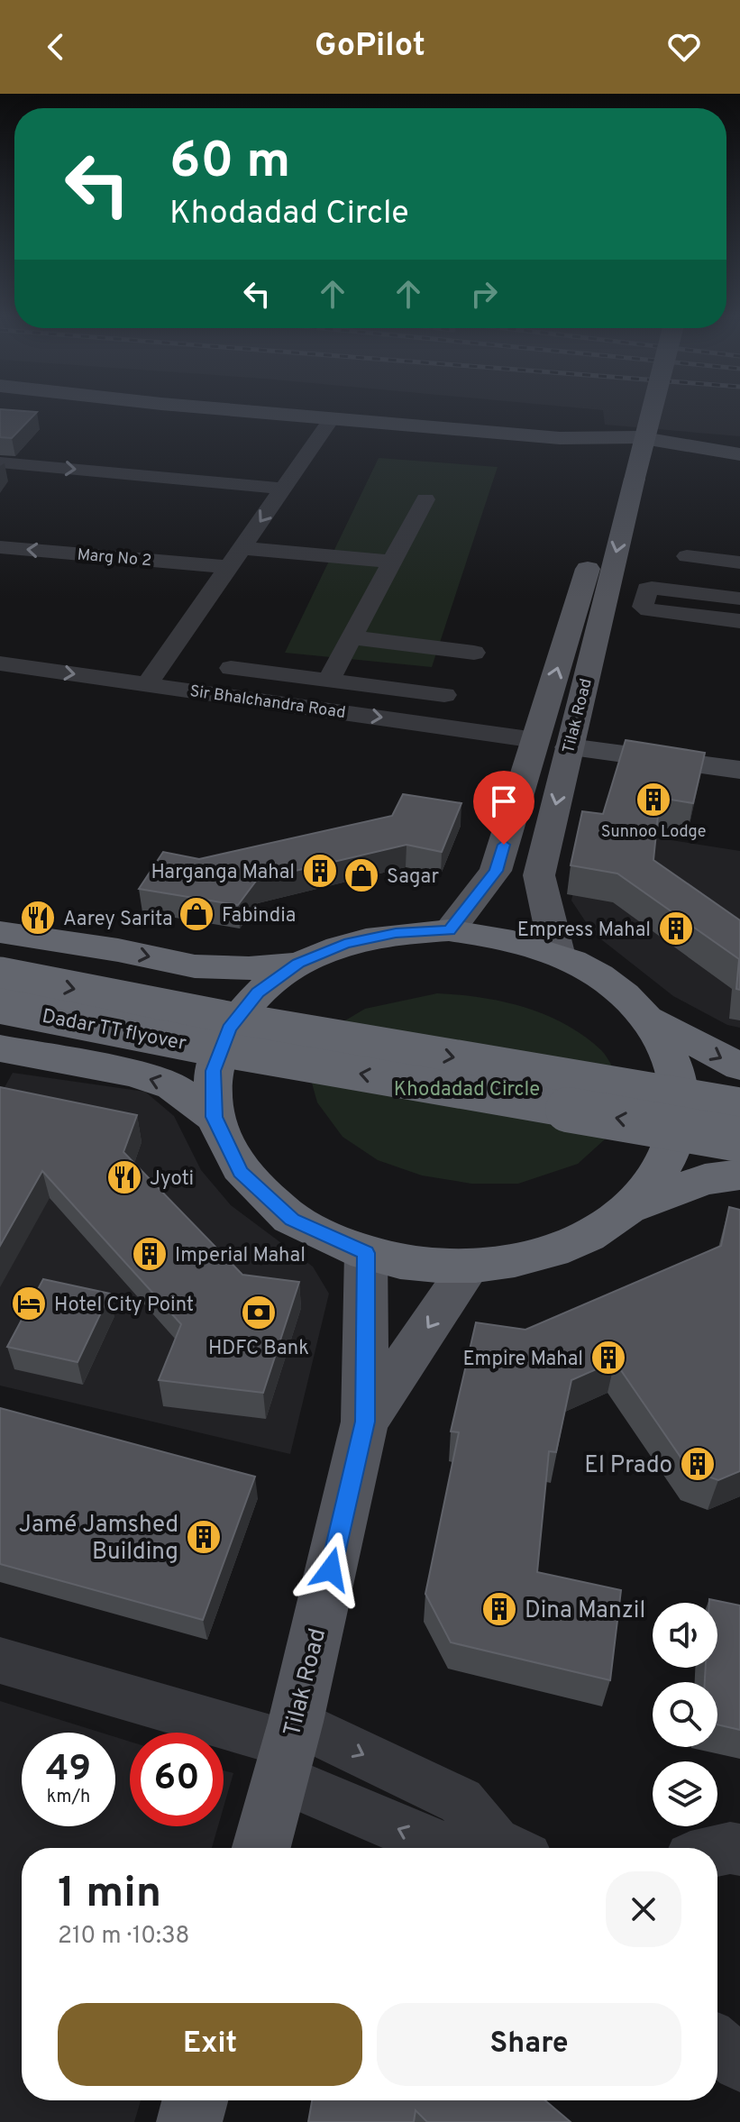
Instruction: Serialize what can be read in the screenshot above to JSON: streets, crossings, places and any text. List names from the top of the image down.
{
  "streets": {
    "highway": ["Dadar TT flyover"],
    "main road": ["Tilak Road"],
    "street": ["Marg No 2", "Sir Bhalchandra Road"]
  },
  "crossings": [
    ["Sir Bhalchandra Road", "Tilak Road"]
  ],
  "parks": ["Khodadad Circle"],
  "places": {
    "building": [
      "Sunnoo Lodge",
      "Harganga Mahal",
      "Empress Mahal",
      "Imperial Mahal",
      "Empire Mahal",
      "El Prado",
      "Jamé Jamshed Building",
      "Dina Manzil"
    ],
    "shop": ["Sagar", "Fabindia"],
    "restaurant": ["Aarey Sarita", "Jyoti"],
    "hotel": ["Hotel City Point"],
    "bank": ["HDFC Bank"]
  },
  "page": {
    "header": "GoPilot",
    "turn": ["60 m", "Khodadad Circle"],
    "speed": "49 km/h",
    "limit": "60",
    "heading": ["1 min", "210 m · 10:38"],
    "buttons": ["Exit", "Share"]
  }
}
